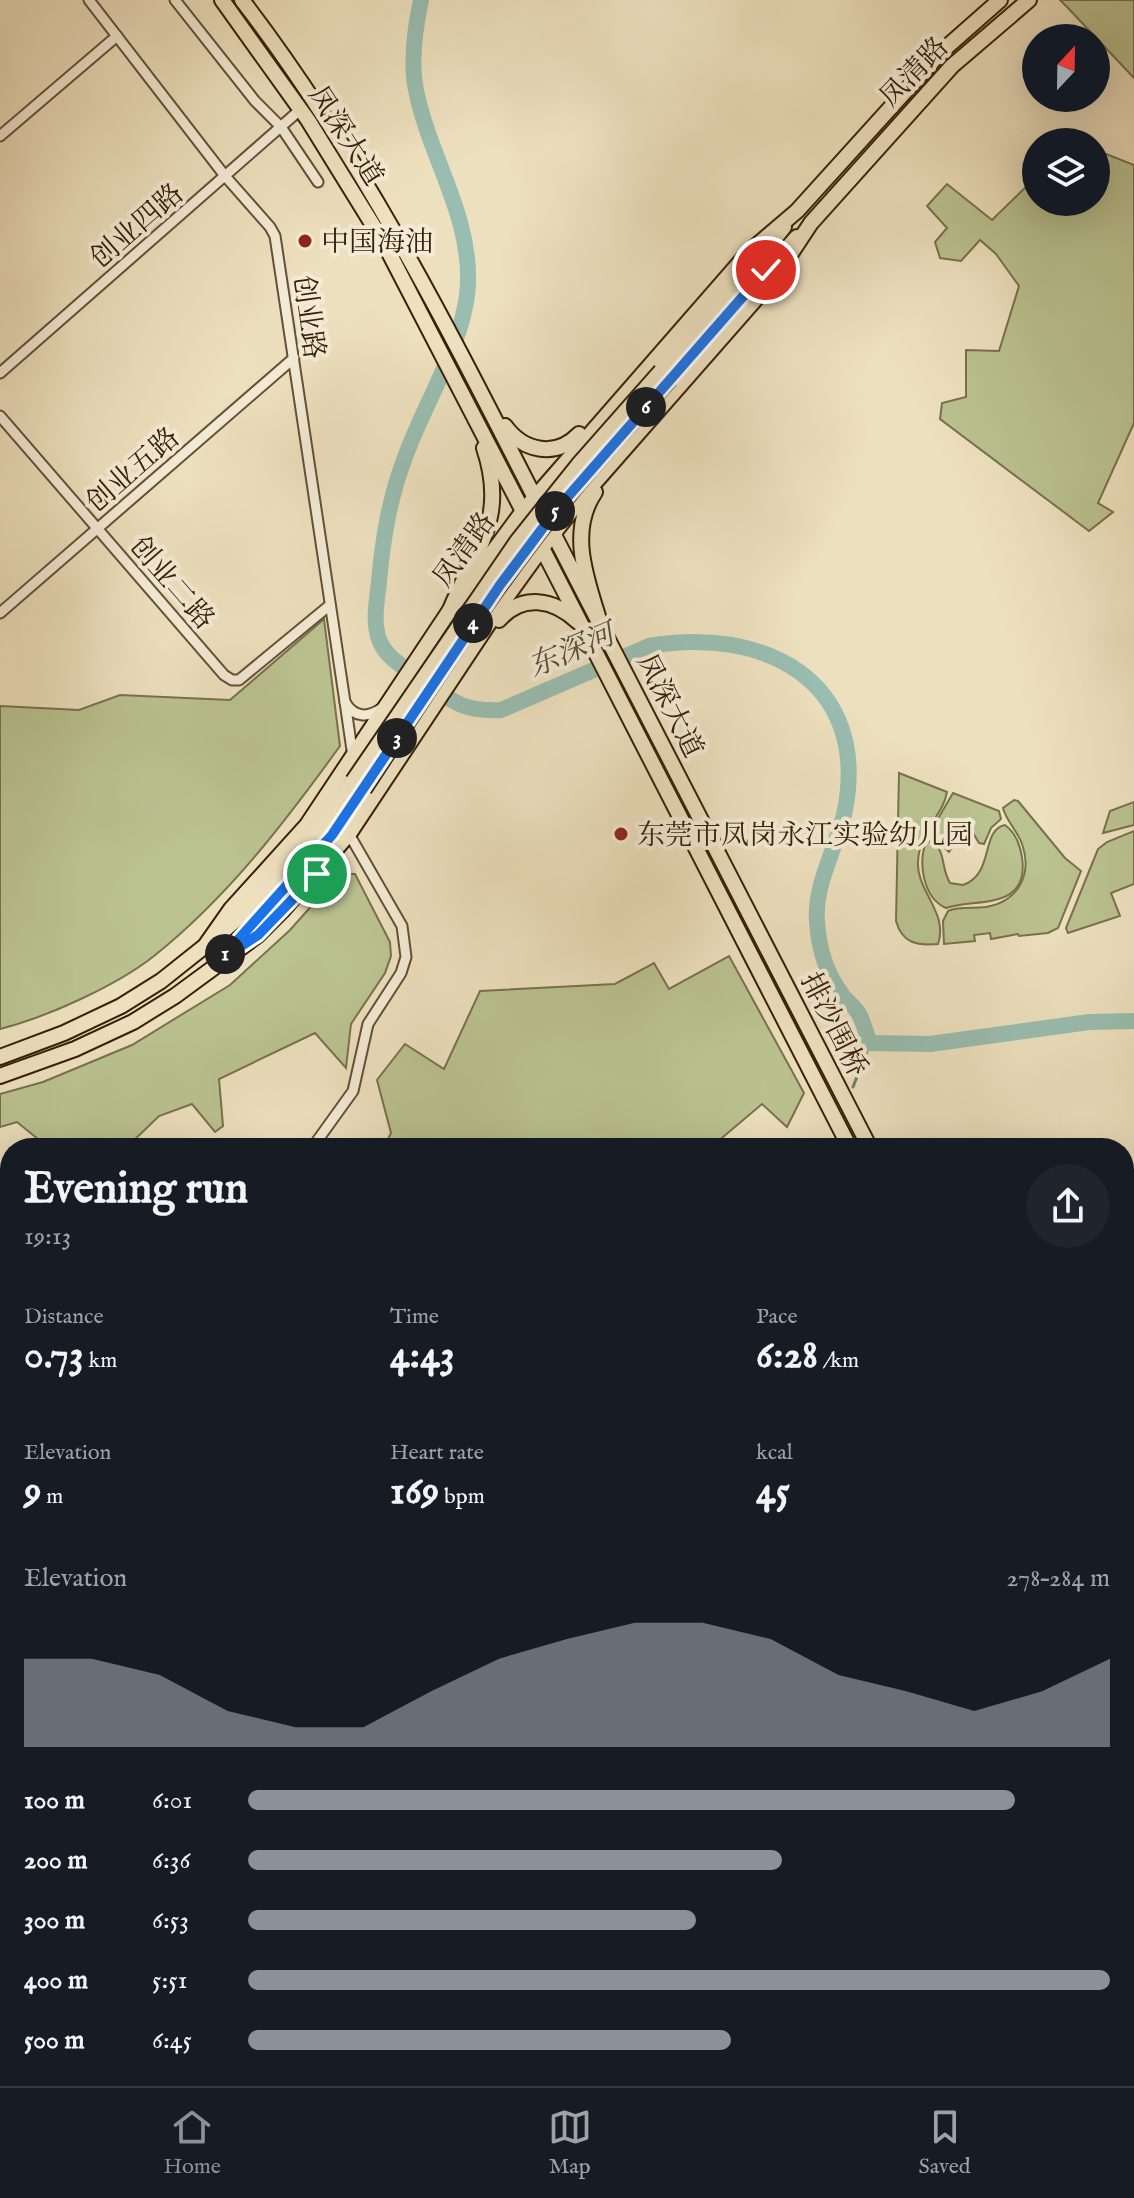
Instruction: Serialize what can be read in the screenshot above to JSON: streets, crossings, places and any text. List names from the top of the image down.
{
  "streets": {
    "main road": ["凤清路", "凤深大道", "排沙围桥"],
    "street": [
      "创业四路",
      "创业路",
      "创业五路",
      "创业二路"
    ]
  },
  "crossings": [
    ["凤清路", "凤深大道"],
    ["凤清路", "创业路"],
    ["凤深大道", "创业四路"],
    ["凤深大道", "排沙围桥"],
    ["创业四路", "创业路"],
    ["创业路", "创业五路"],
    ["创业路", "创业二路"],
    ["创业五路", "创业二路"]
  ],
  "water": ["东深河"],
  "places": ["中国海油", "东莞市凤岗永江实验幼儿园"],
  "north": "top",
  "page": {
    "pins": [
      "6",
      "5",
      "4",
      "3",
      "1"
    ],
    "heading": ["Evening run", "19:13"],
    "stats": [
      ["Distance", "0.73 km"],
      ["Time", "4:43"],
      ["Pace", "6:28 /km"],
      ["Elevation", "9 m"],
      ["Heart rate", "169 bpm"],
      ["kcal", "45"]
    ],
    "chart": ["Elevation", "278–284 m"],
    "list": [
      {
        "name": "100 m",
        "note": "6:01"
      },
      {
        "name": "200 m",
        "note": "6:36"
      },
      {
        "name": "300 m",
        "note": "6:53"
      },
      {
        "name": "400 m",
        "note": "5:51"
      },
      {
        "name": "500 m",
        "note": "6:45"
      }
    ],
    "tabs": ["Home", "Map", "Saved"]
  }
}
